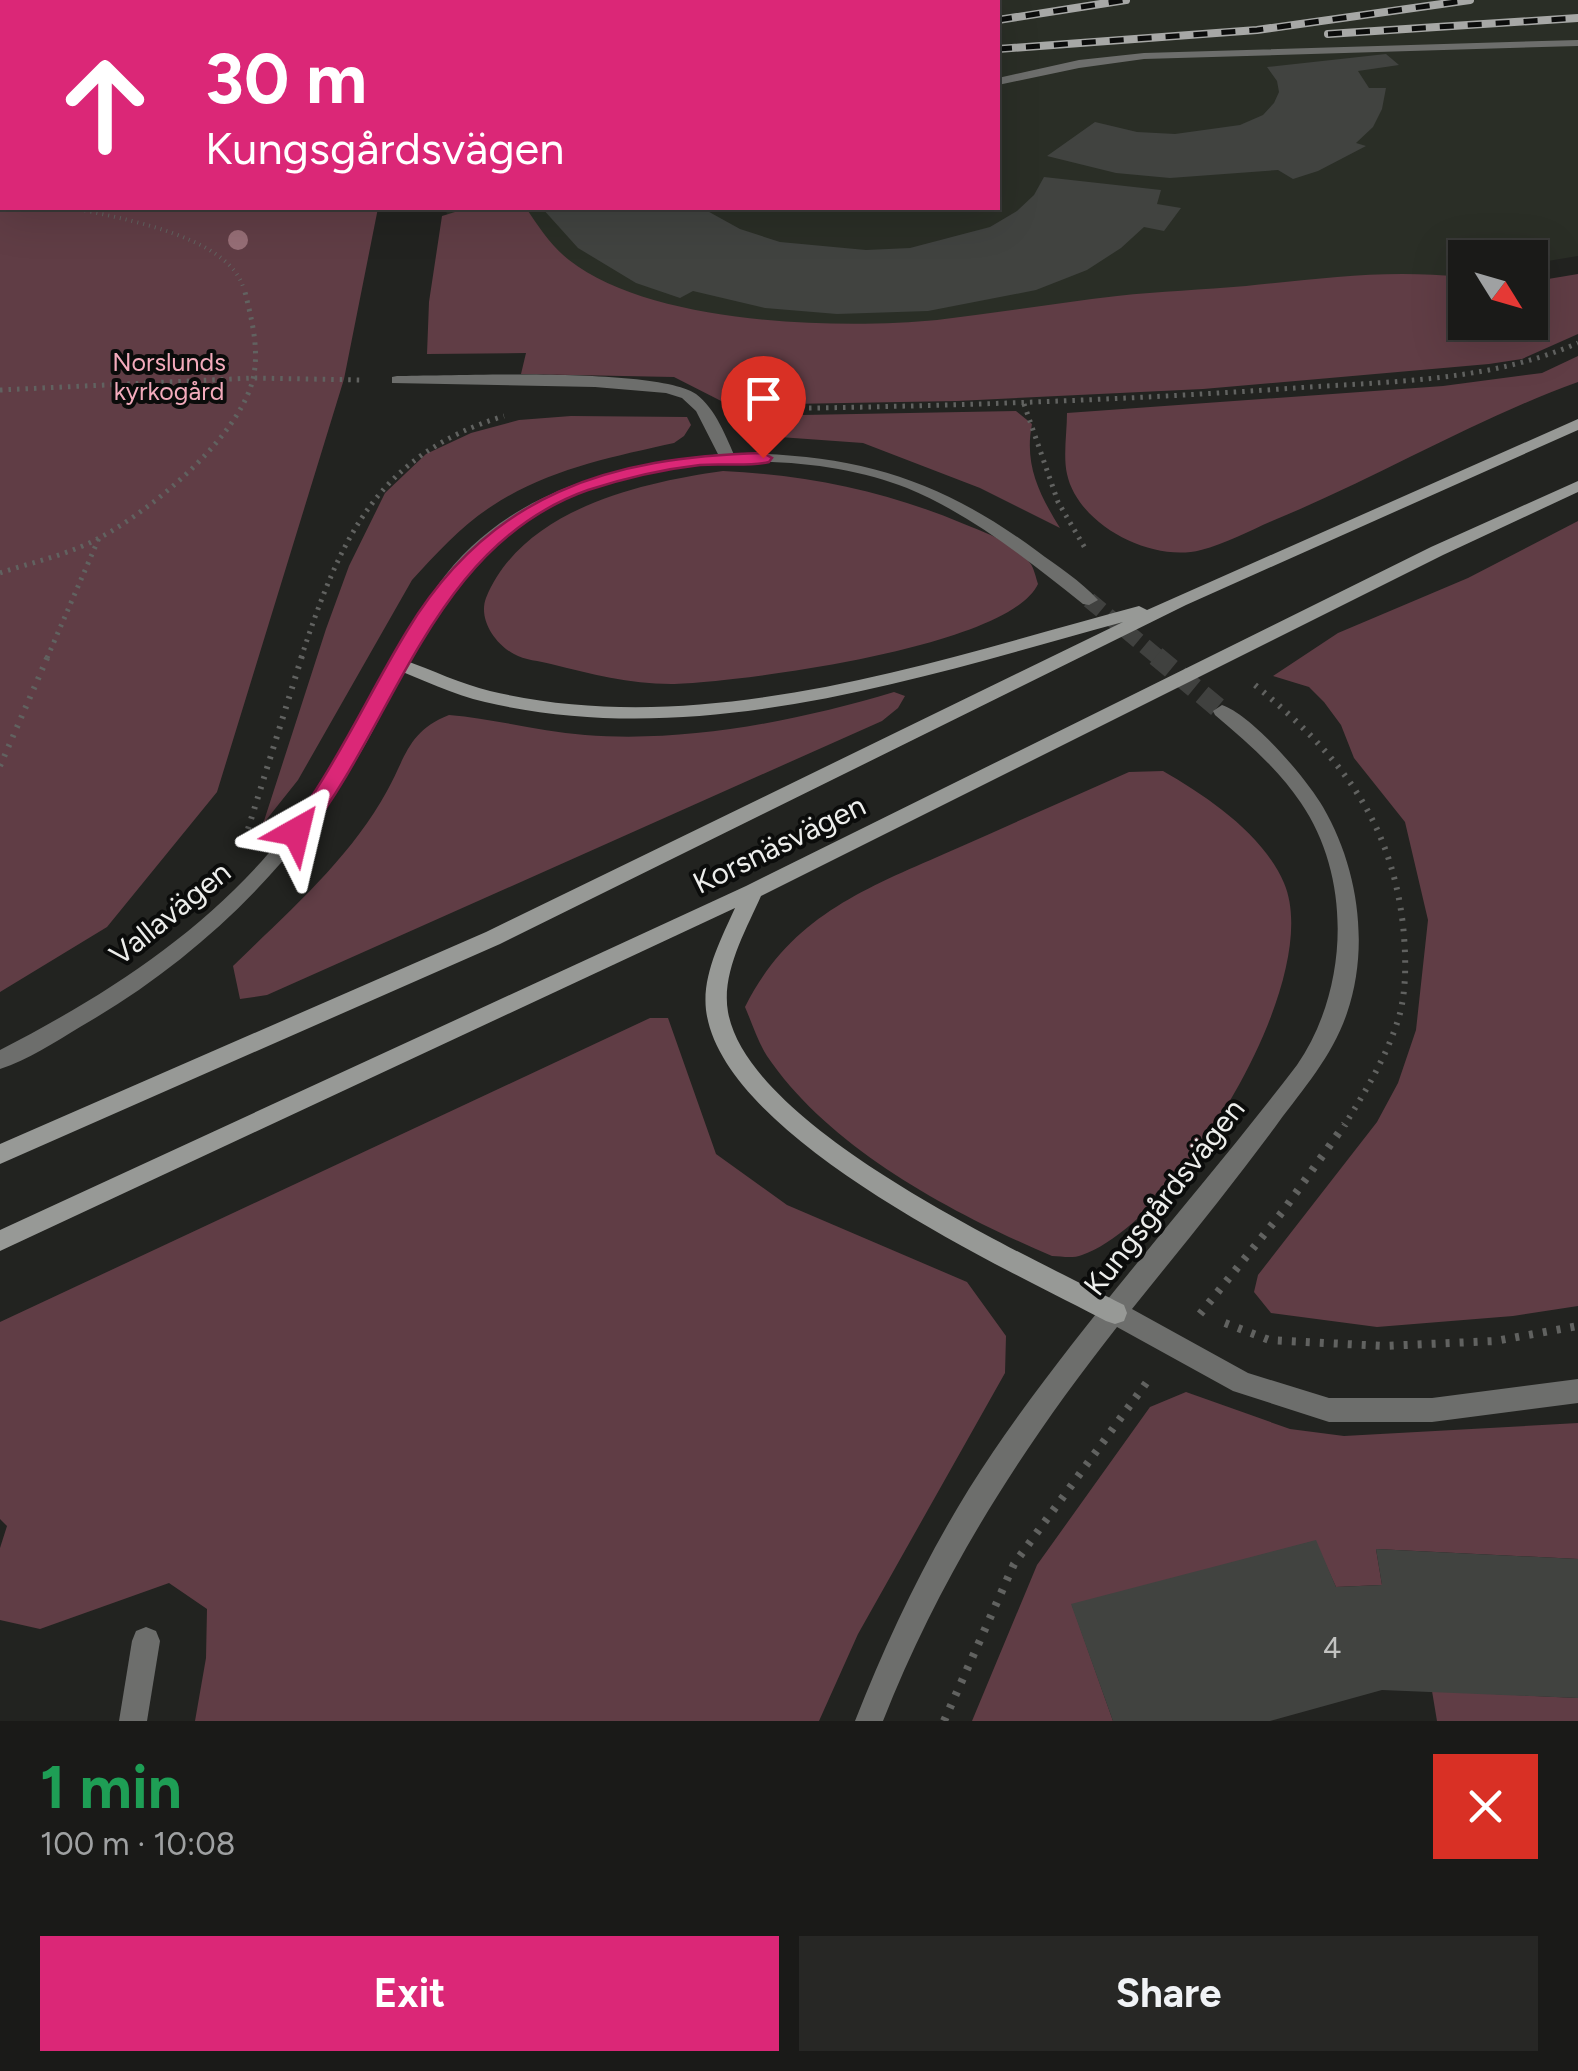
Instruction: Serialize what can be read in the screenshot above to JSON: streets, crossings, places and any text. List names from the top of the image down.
{
  "streets": {
    "main road": ["Korsnäsvägen"],
    "street": ["Vallavägen", "Kungsgårdsvägen"]
  },
  "parks": ["Norslunds kyrkogård"],
  "house_numbers": ["4"],
  "north": "bottom right",
  "page": {
    "turn": ["30 m", "Kungsgårdsvägen"],
    "heading": ["1 min", "100 m · 10:08"],
    "buttons": ["Exit", "Share"]
  }
}
